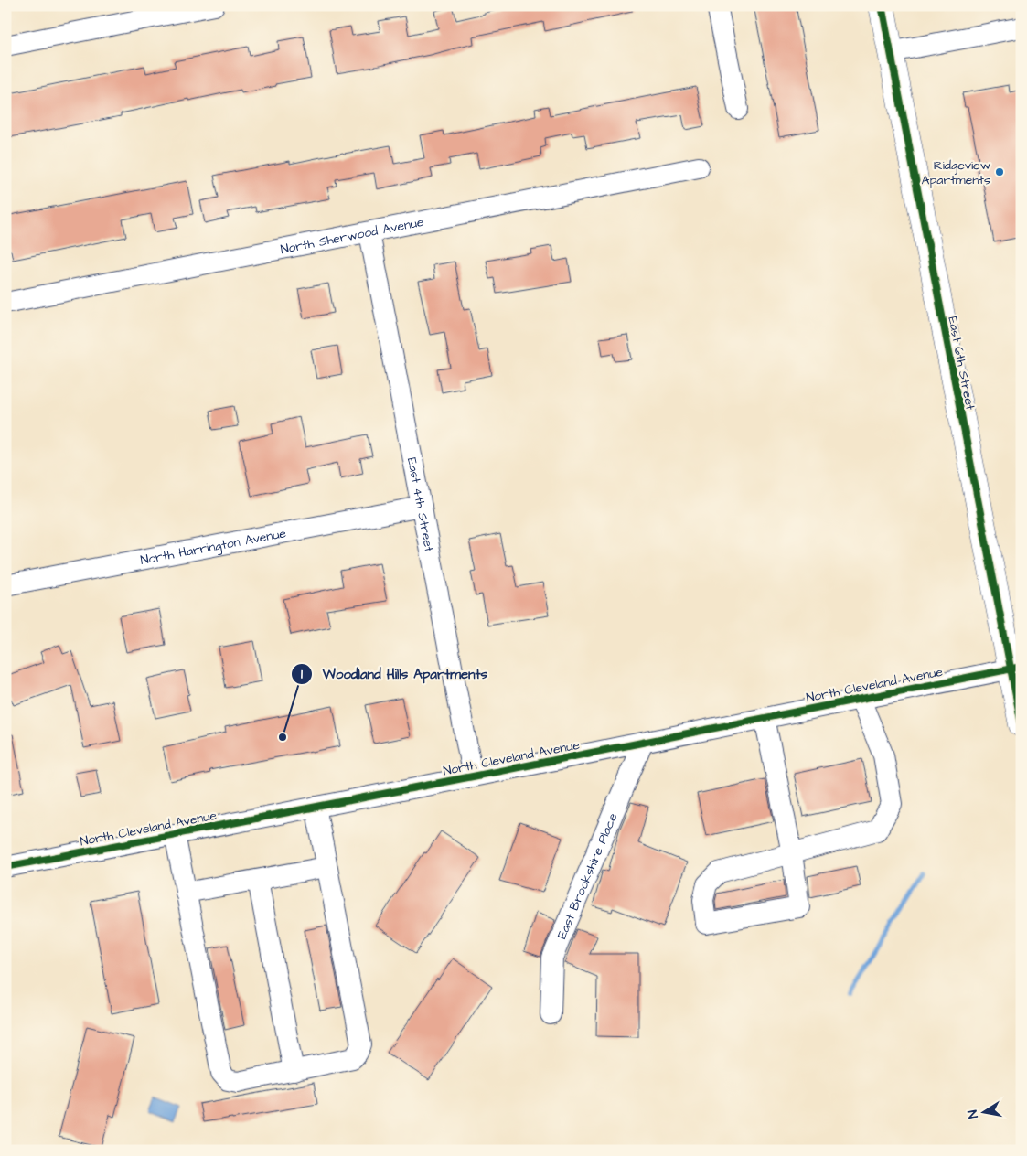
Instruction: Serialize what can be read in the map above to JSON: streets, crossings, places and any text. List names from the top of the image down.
{
  "streets": {
    "main road": ["East 6th Street"],
    "street": [
      "North Sherwood Avenue",
      "East 4th Street",
      "North Harrington Avenue",
      "North Cleveland Avenue",
      "East Brookshire Place"
    ]
  },
  "crossings": [
    ["North Sherwood Avenue", "East 4th Street"],
    ["East 6th Street", "North Cleveland Avenue"],
    ["East 4th Street", "North Harrington Avenue"],
    ["East 4th Street", "North Cleveland Avenue"],
    ["North Cleveland Avenue", "East Brookshire Place"]
  ],
  "places": ["Ridgeview Apartments", "Woodland Hills Apartments"],
  "north": "left"
}
